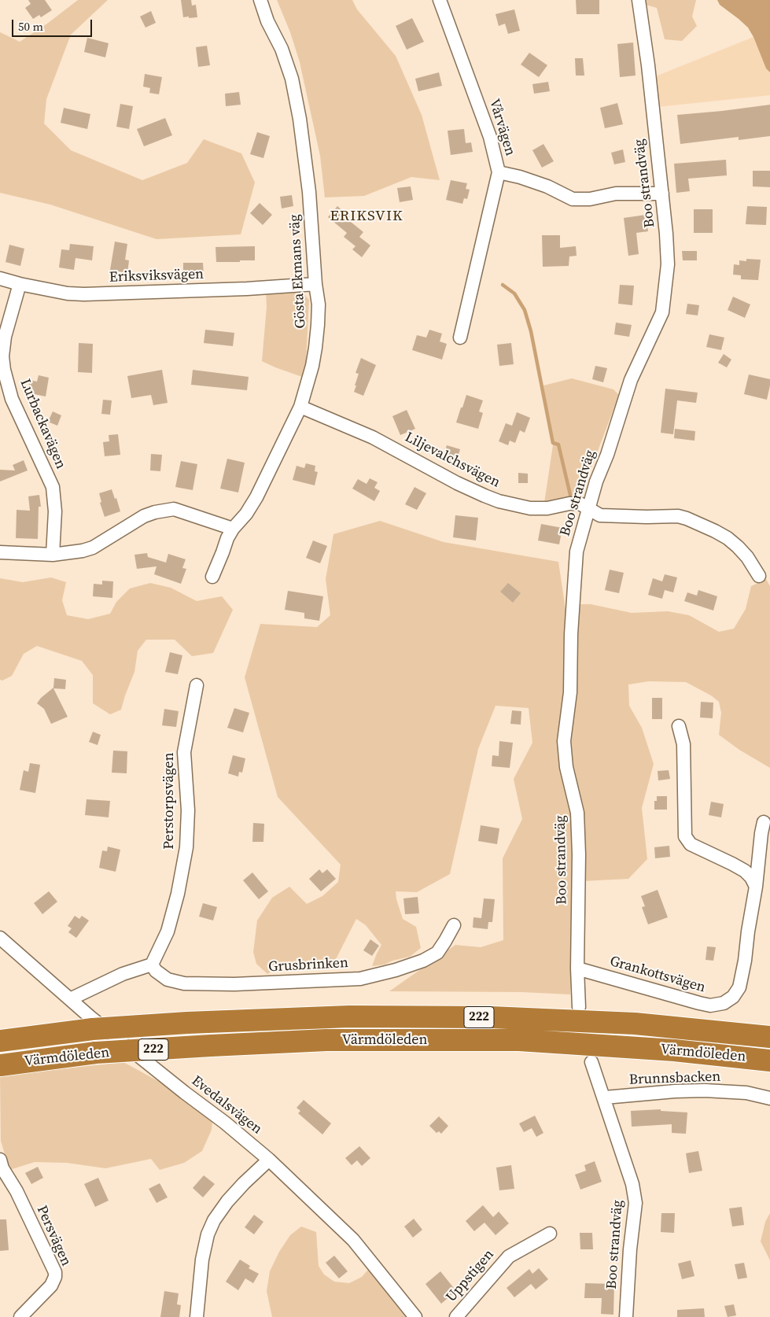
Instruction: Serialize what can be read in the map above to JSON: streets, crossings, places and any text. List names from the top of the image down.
{
  "streets": {
    "highway": ["222", "Värmdöleden"],
    "street": [
      "Vårvägen",
      "Boo strandväg",
      "Gösta Ekmans väg",
      "Eriksviksvägen",
      "Lurbackavägen",
      "Liljevalchsvägen",
      "Perstorpsvägen",
      "Grusbrinken",
      "Grankottsvägen",
      "Brunnsbacken",
      "Evedalsvägen",
      "Persvägen",
      "Uppstigen"
    ]
  },
  "crossings": [
    ["Boo strandväg", "Liljevalchsvägen"],
    ["Boo strandväg", "Grankottsvägen"],
    ["Boo strandväg", "Brunnsbacken"],
    ["Gösta Ekmans väg", "Eriksviksvägen"],
    ["Gösta Ekmans väg", "Liljevalchsvägen"],
    ["Eriksviksvägen", "Lurbackavägen"],
    ["Perstorpsvägen", "Grusbrinken"]
  ],
  "districts": ["ERIKSVIK"],
  "scale_bar": "50 m"
}
